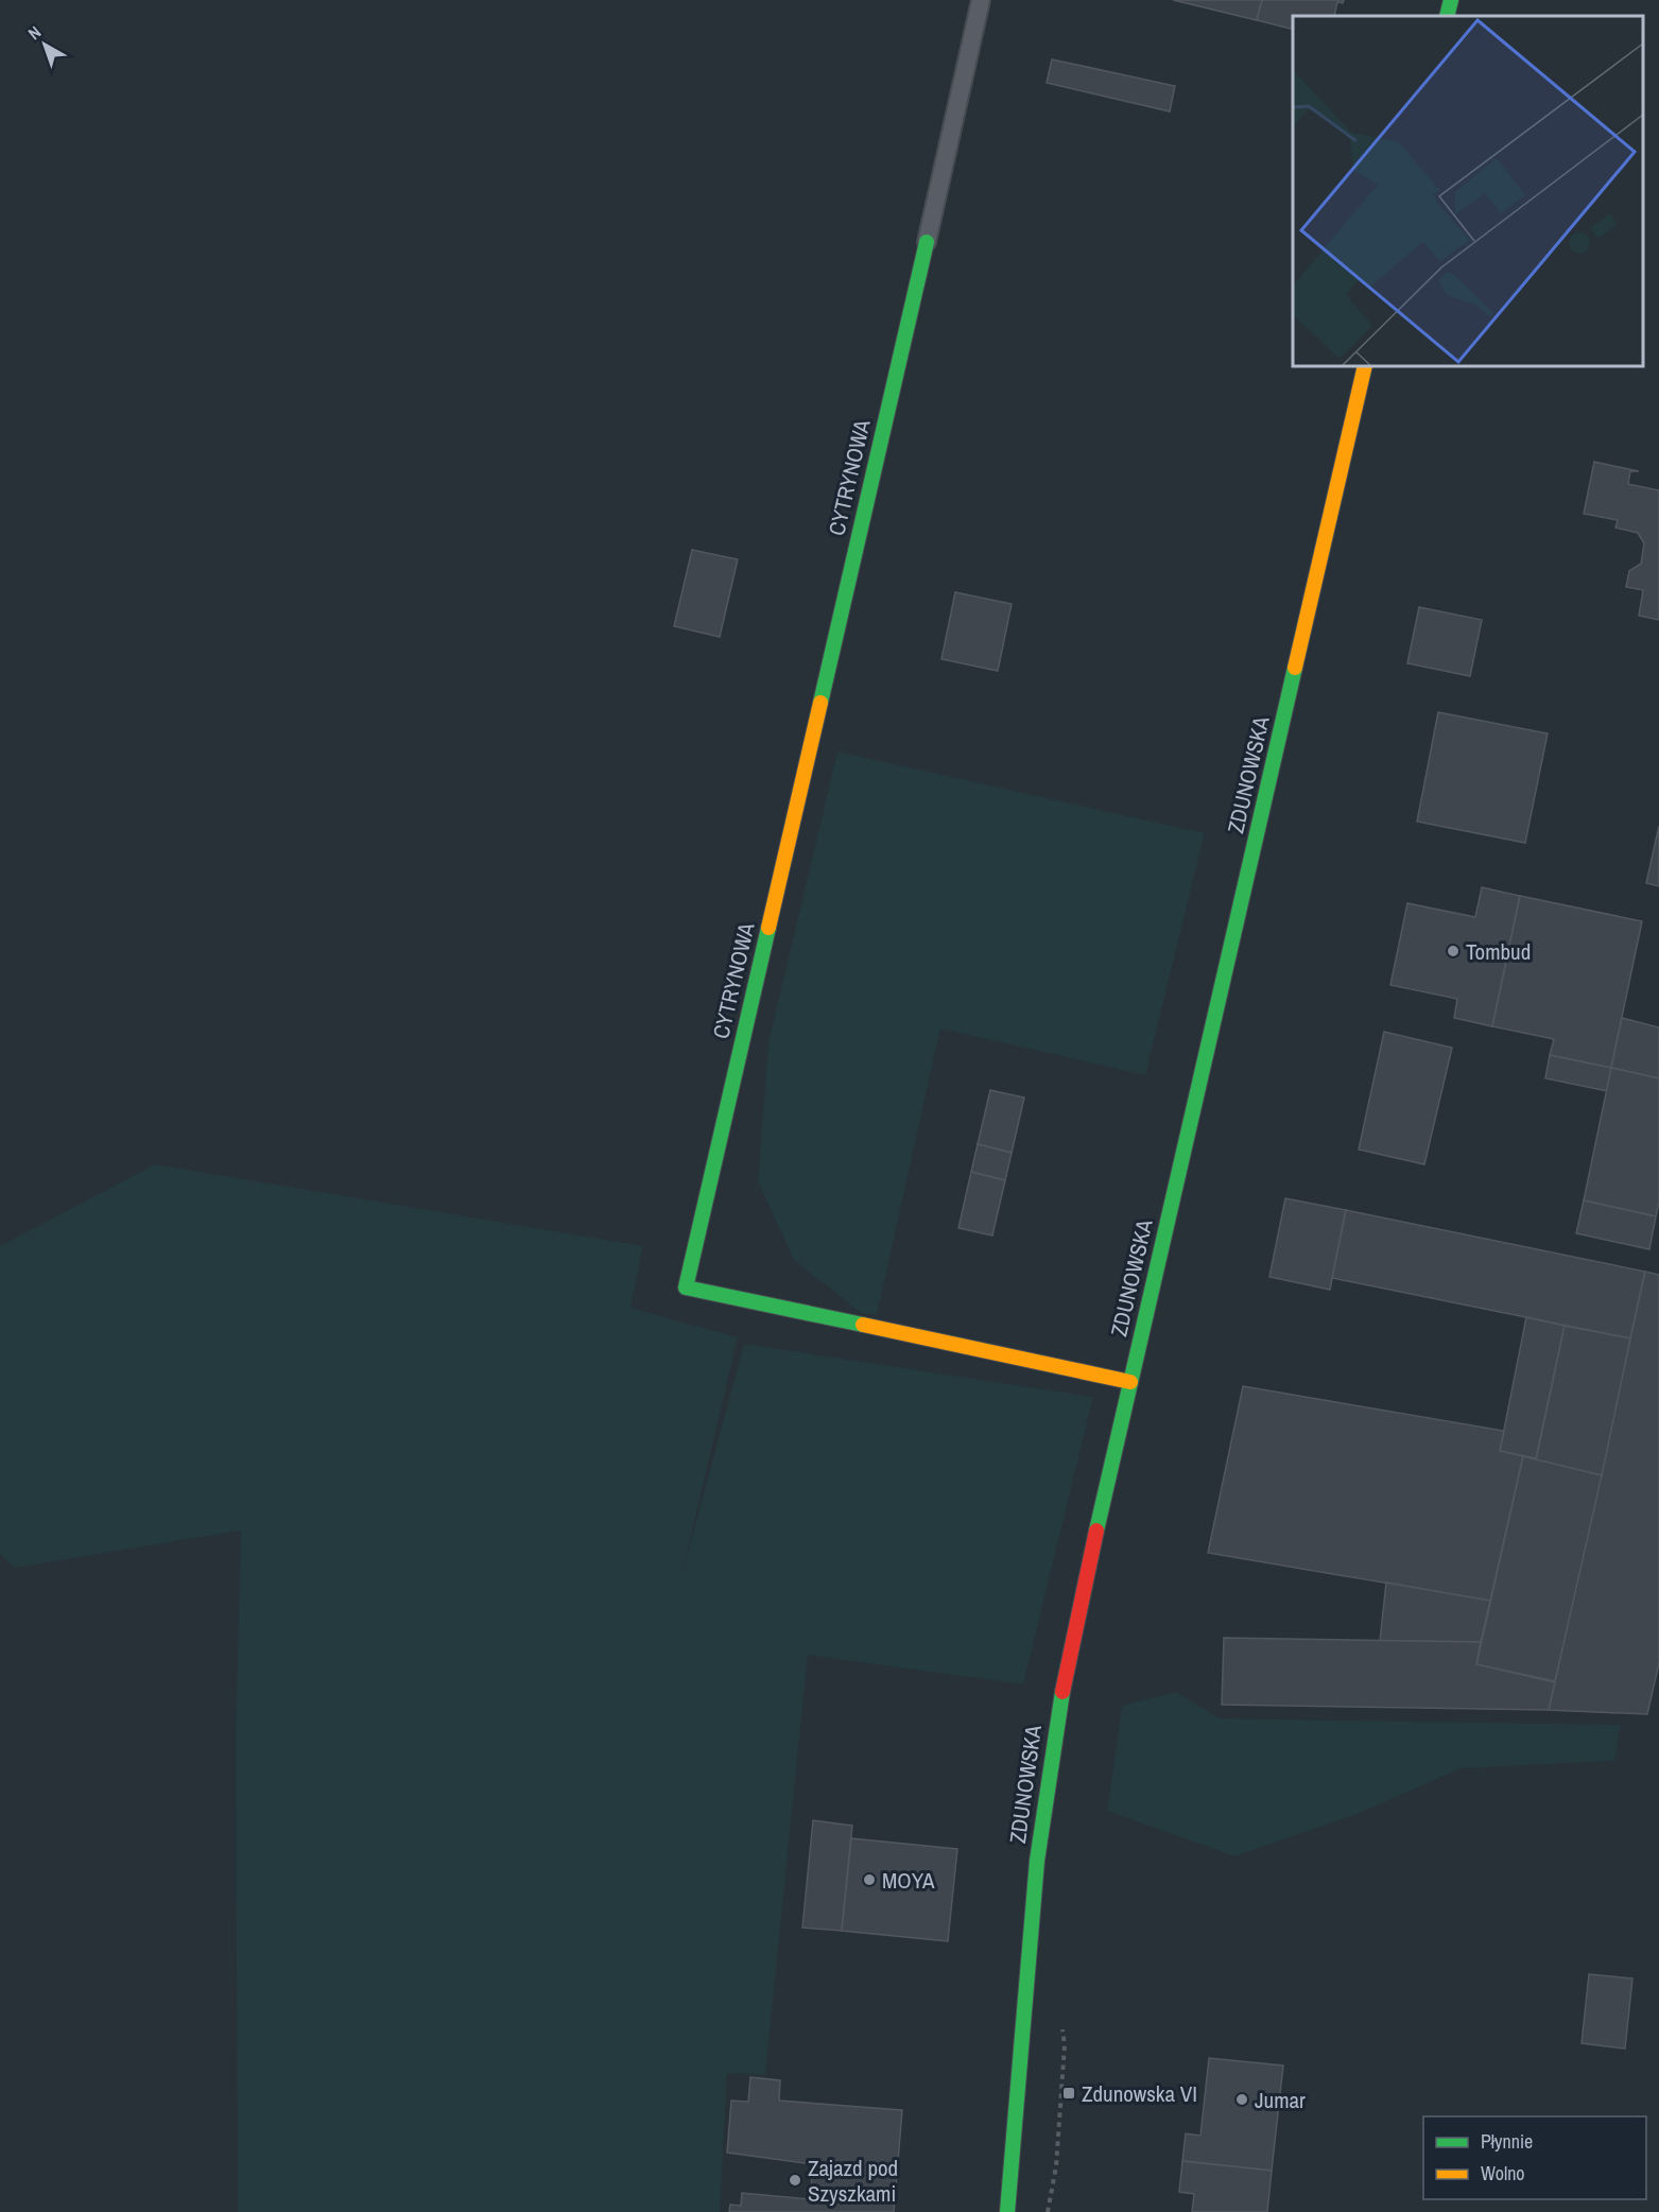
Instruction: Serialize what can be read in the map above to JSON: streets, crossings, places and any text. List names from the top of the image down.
{
  "streets": {
    "main road": ["CYTRYNOWA", "ZDUNOWSKA"]
  },
  "crossings": [
    ["CYTRYNOWA", "ZDUNOWSKA"]
  ],
  "places": {
    "other": [
      "Tombud",
      "MOYA",
      "Jumar",
      "Zajazd pod Szyszkami"
    ],
    "transit": ["Zdunowska VI"]
  },
  "legend": ["Płynnie", "Wolno"],
  "north": "top left"
}
